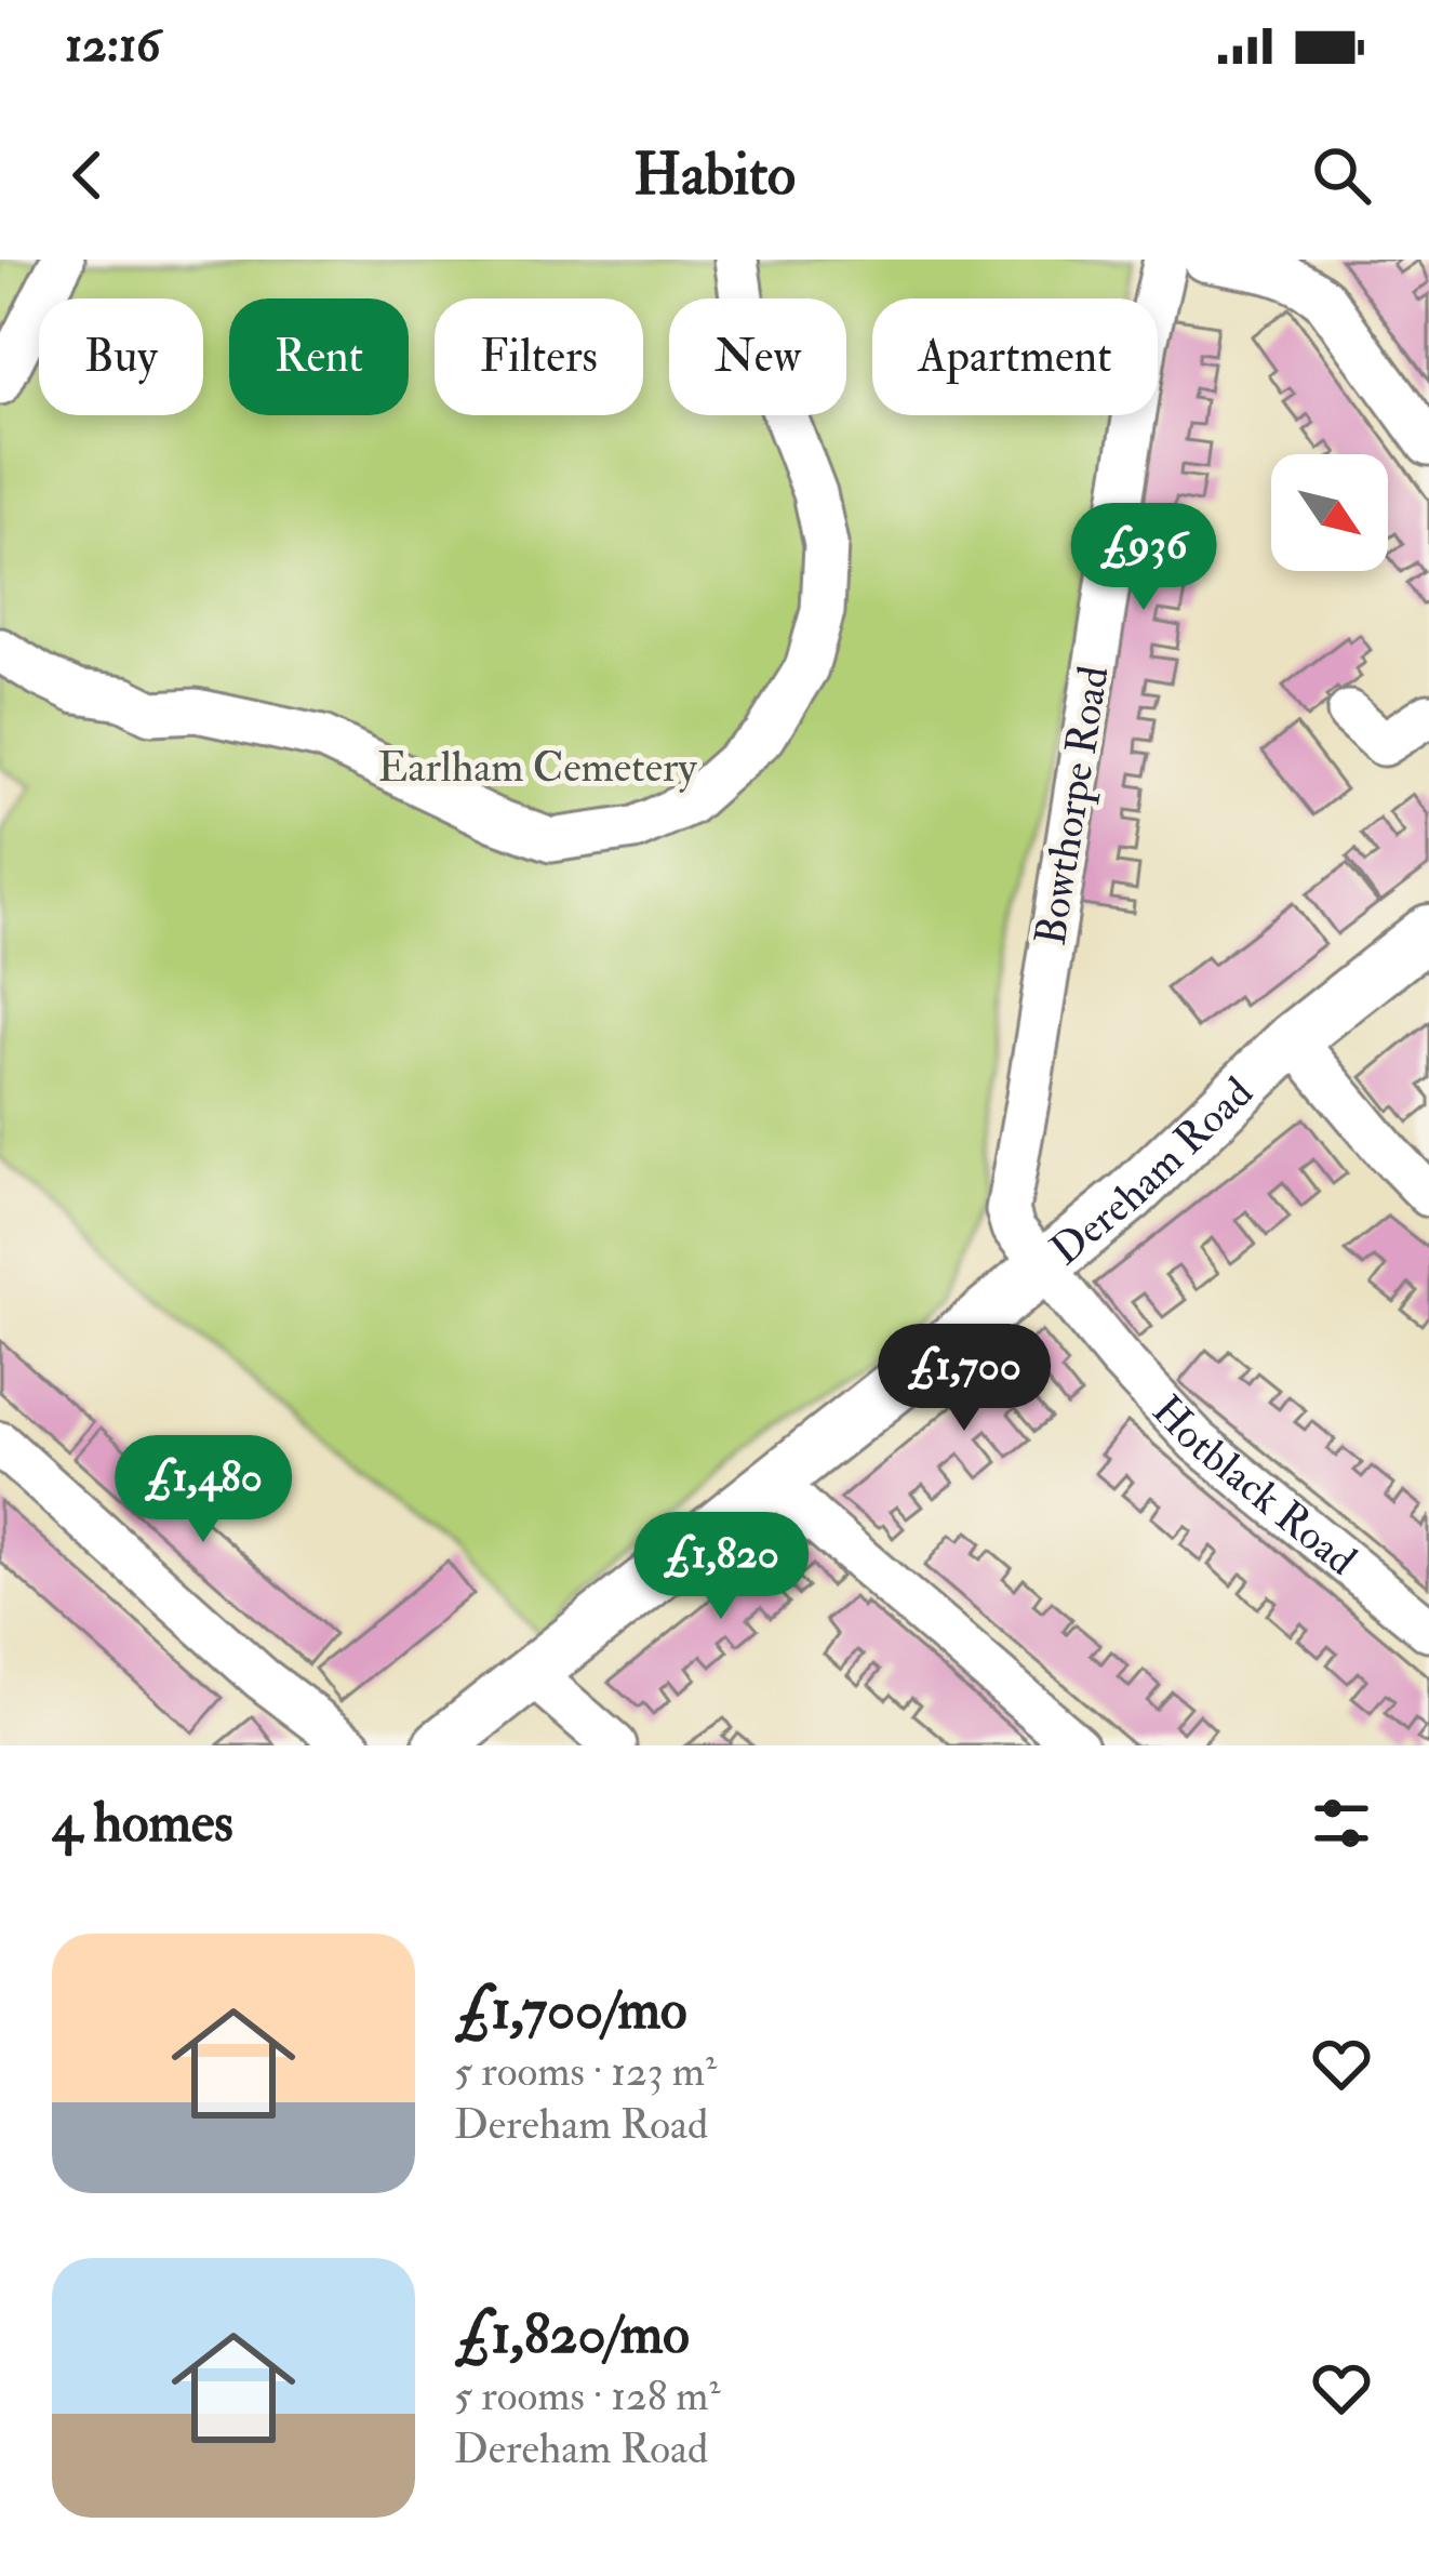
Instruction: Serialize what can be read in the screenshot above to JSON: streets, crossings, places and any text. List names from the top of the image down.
{
  "streets": {
    "main road": ["Dereham Road"],
    "street": ["Bowthorpe Road", "Hotblack Road"]
  },
  "crossings": [
    ["Bowthorpe Road", "Dereham Road"],
    ["Bowthorpe Road", "Hotblack Road"],
    ["Dereham Road", "Hotblack Road"]
  ],
  "parks": ["Earlham Cemetery"],
  "north": "bottom right",
  "page": {
    "status": "12:16",
    "header": "Habito",
    "chip": [
      "Buy",
      "Rent",
      "Filters",
      "New",
      "Apartment"
    ],
    "price": [
      "£936",
      "£1,700",
      "£1,480",
      "£1,820"
    ],
    "heading": "4 homes",
    "list": [
      {
        "name": "£1,700/mo",
        "note": "5 rooms · 123 m² · Dereham Road"
      },
      {
        "name": "£1,820/mo",
        "note": "5 rooms · 128 m² · Dereham Road"
      }
    ]
  }
}
